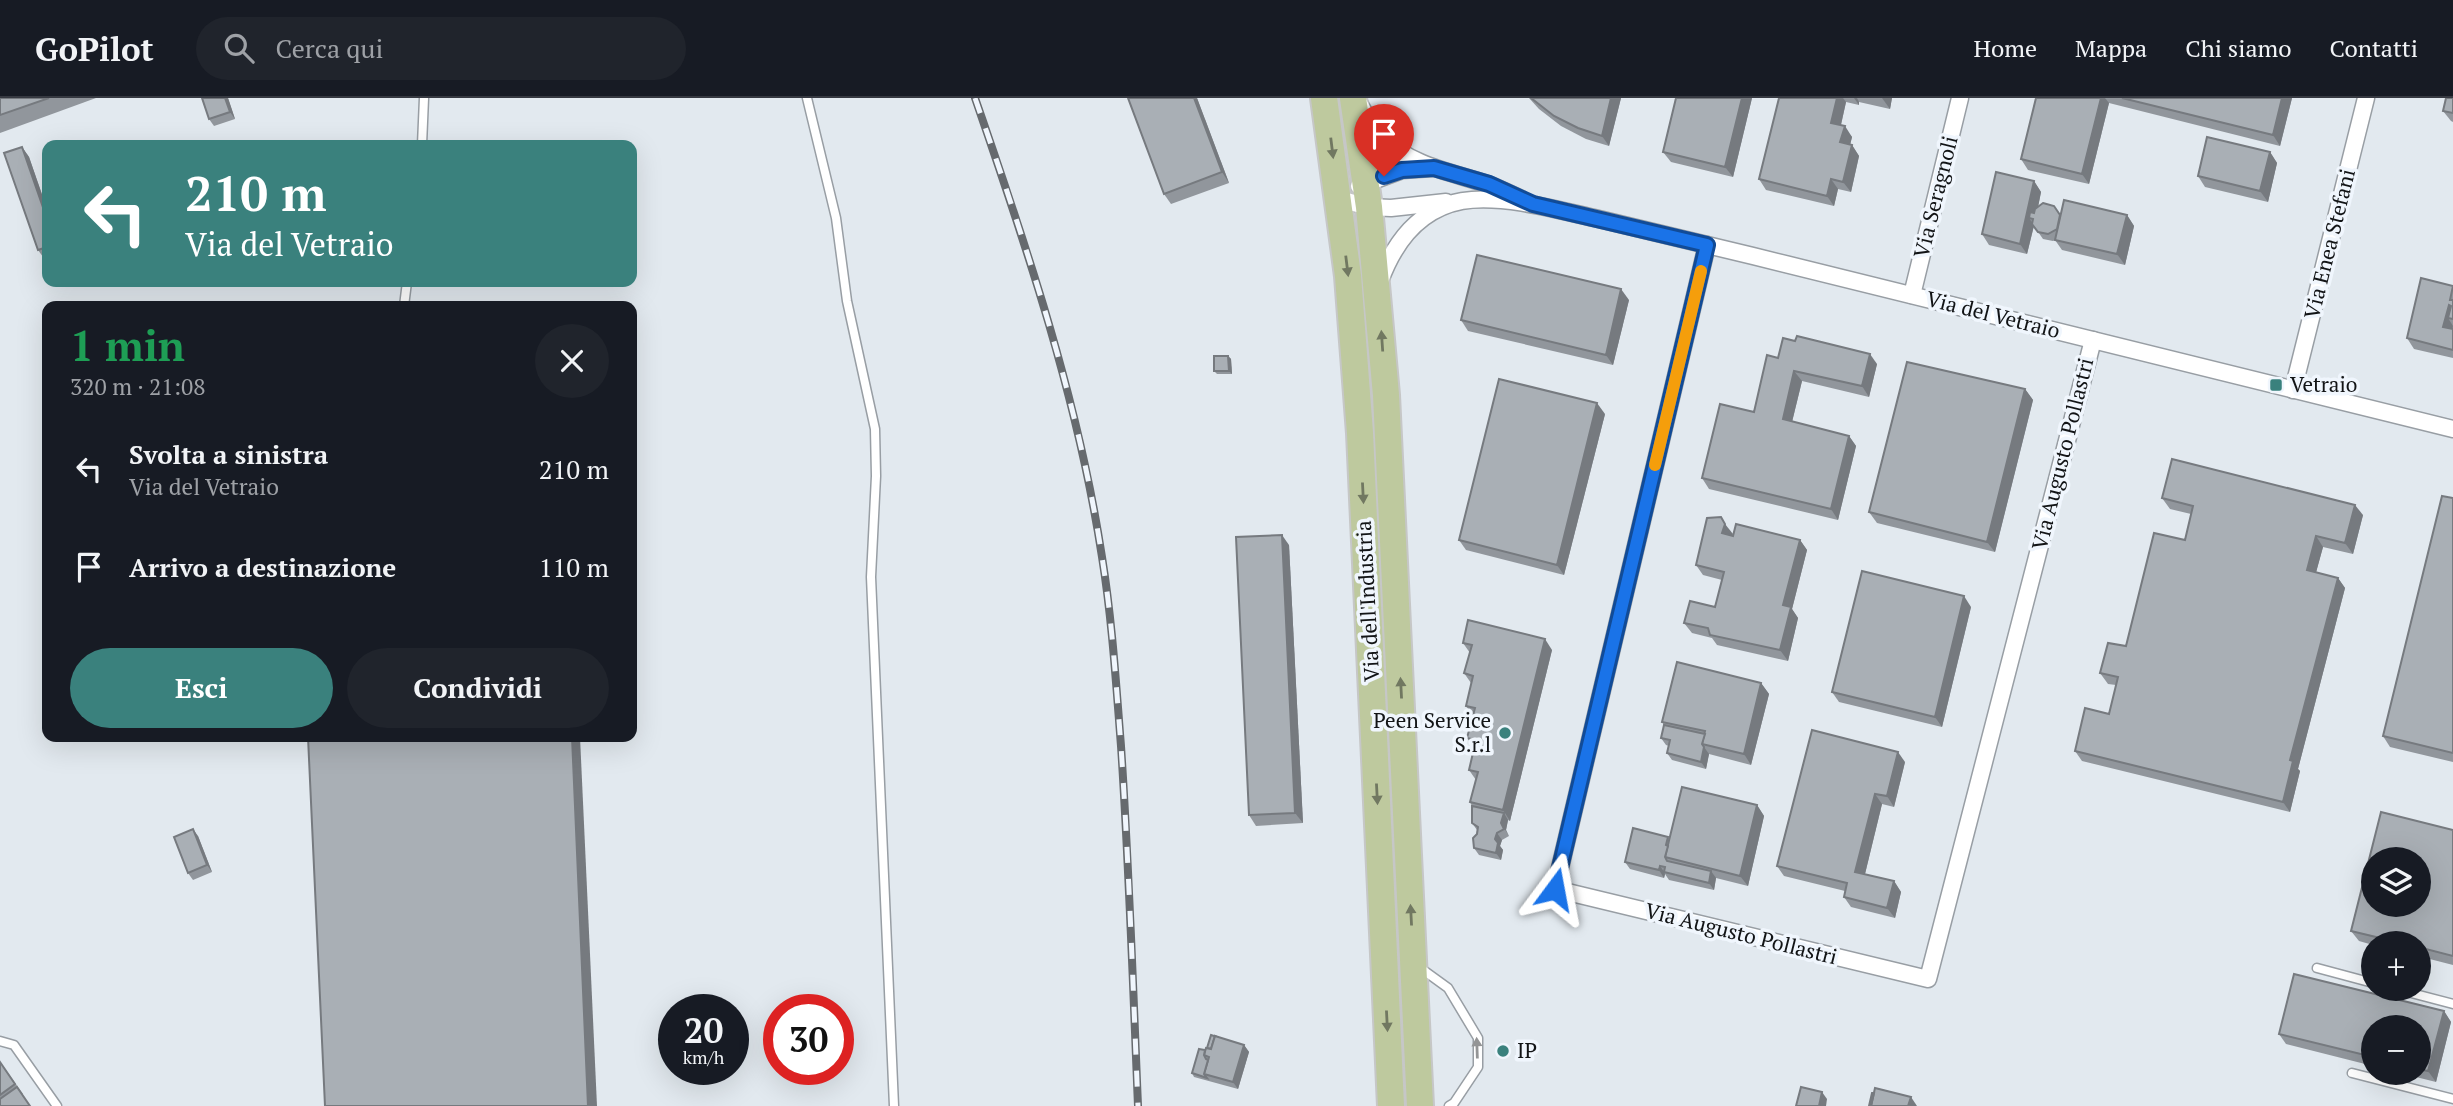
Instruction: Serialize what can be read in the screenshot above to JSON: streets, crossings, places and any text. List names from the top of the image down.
{
  "streets": {
    "main road": ["Via dell'Industria"],
    "street": [
      "Via Seragnoli",
      "Via Enea Stefani",
      "Via del Vetraio",
      "Via Augusto Pollastri"
    ]
  },
  "crossings": [
    ["Via Seragnoli", "Via del Vetraio"],
    ["Via Enea Stefani", "Via del Vetraio"],
    ["Via del Vetraio", "Via Augusto Pollastri"],
    ["Via del Vetraio", "Via dell'Industria"]
  ],
  "places": {
    "transit": ["Vetraio"],
    "other": ["Peen Service S.r.l", "IP"]
  },
  "page": {
    "header": "GoPilot",
    "search": "Cerca qui",
    "nav": [
      "Home",
      "Mappa",
      "Chi siamo",
      "Contatti"
    ],
    "turn": ["210 m", "Via del Vetraio"],
    "heading": ["1 min", "320 m · 21:08"],
    "list": [
      {
        "name": "Svolta a sinistra",
        "note": "Via del Vetraio",
        "value": "210 m"
      },
      {
        "name": "Arrivo a destinazione",
        "value": "110 m"
      }
    ],
    "buttons": ["Esci", "Condividi"],
    "map_buttons": ["+", "−"],
    "speed": "20 km/h",
    "limit": "30"
  }
}
